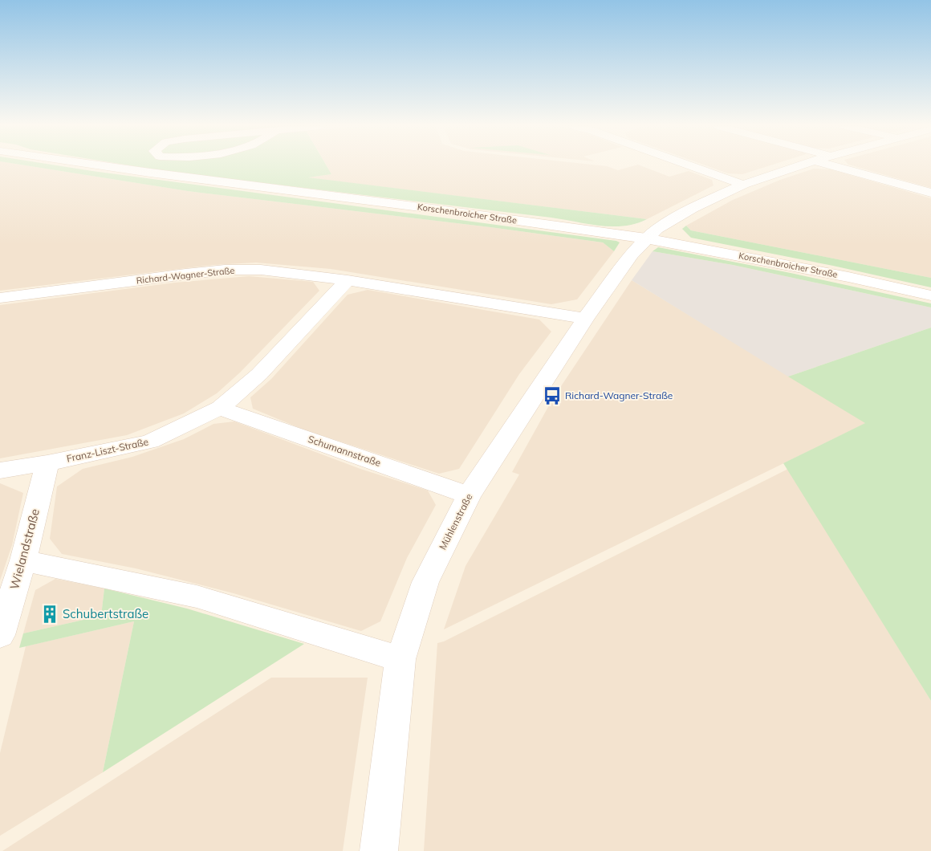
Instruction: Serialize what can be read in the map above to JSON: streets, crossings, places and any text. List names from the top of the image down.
{
  "streets": {
    "street": [
      "Korschenbroicher Straße",
      "Richard-Wagner-Straße",
      "Franz-Liszt-Straße",
      "Schumannstraße",
      "Mühlenstraße",
      "Wielandstraße"
    ]
  },
  "crossings": [
    ["Korschenbroicher Straße", "Mühlenstraße"],
    ["Richard-Wagner-Straße", "Franz-Liszt-Straße"],
    ["Richard-Wagner-Straße", "Mühlenstraße"],
    ["Franz-Liszt-Straße", "Schumannstraße"],
    ["Franz-Liszt-Straße", "Wielandstraße"],
    ["Schumannstraße", "Mühlenstraße"]
  ],
  "places": {
    "bus stop": ["Richard-Wagner-Straße"],
    "building": ["Schubertstraße"]
  }
}
